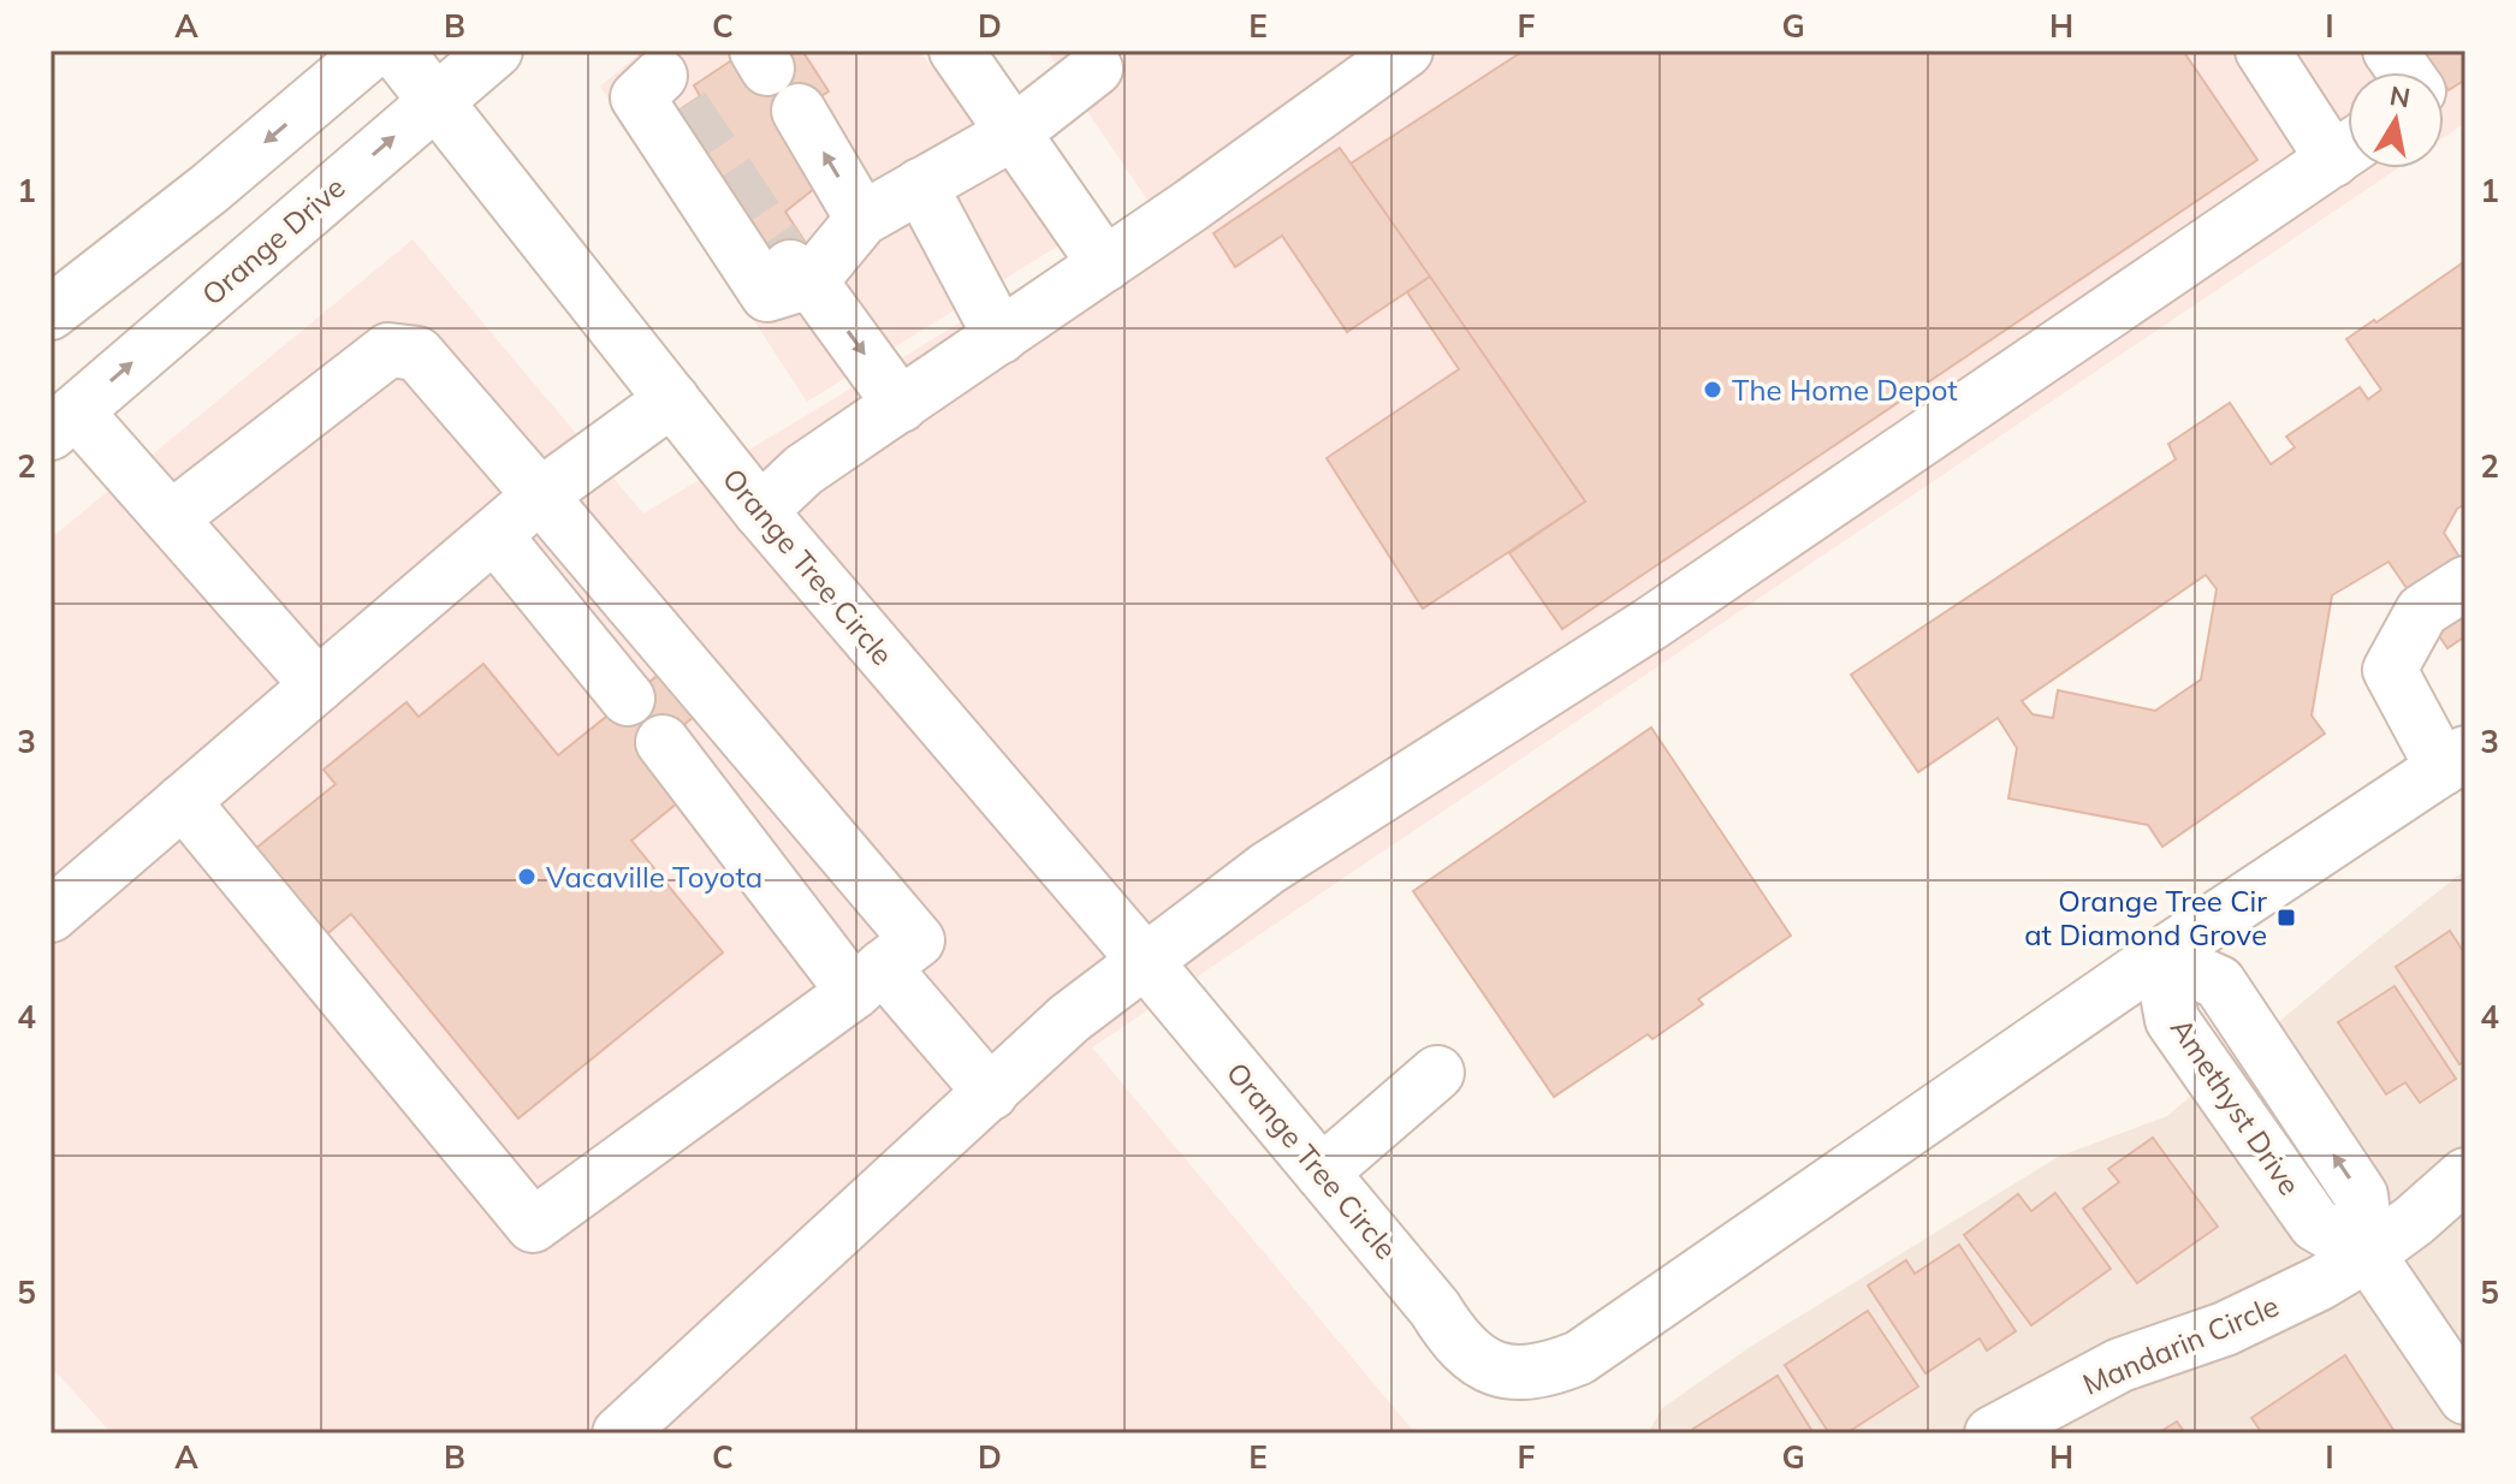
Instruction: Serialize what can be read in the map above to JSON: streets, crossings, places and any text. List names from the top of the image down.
{
  "streets": {
    "street": [
      "Orange Drive",
      "Orange Tree Circle",
      "Amethyst Drive",
      "Mandarin Circle"
    ]
  },
  "crossings": [
    ["Orange Drive", "Orange Tree Circle"],
    ["Orange Tree Circle", "Amethyst Drive"],
    ["Amethyst Drive", "Mandarin Circle"]
  ],
  "places": {
    "other": ["The Home Depot", "Vacaville Toyota"],
    "transit": ["Orange Tree Cir at Diamond Grove"]
  },
  "north": "top",
  "grid": {
    "columns": [
      "A",
      "B",
      "C",
      "D",
      "E",
      "F",
      "G",
      "H",
      "I"
    ],
    "rows": [
      "1",
      "2",
      "3",
      "4",
      "5"
    ]
  }
}
